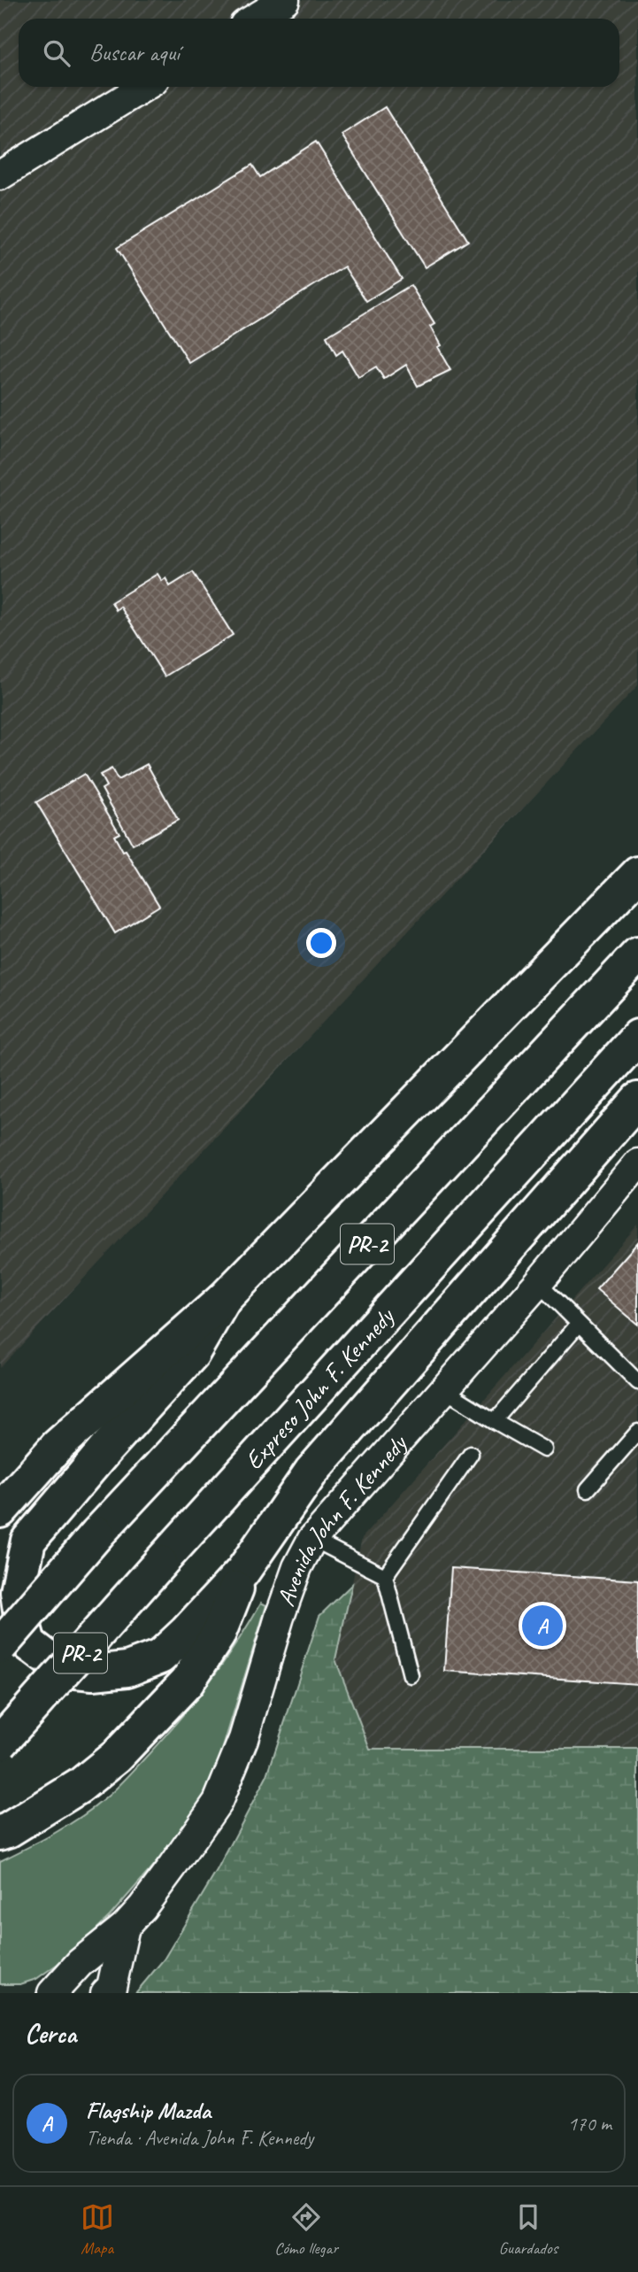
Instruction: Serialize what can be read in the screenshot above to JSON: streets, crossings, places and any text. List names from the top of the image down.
{
  "streets": {
    "highway": ["PR-2", "Expreso John F. Kennedy"],
    "street": ["Avenida John F. Kennedy"]
  },
  "page": {
    "search": "Buscar aquí",
    "pins": "A",
    "heading": "Cerca",
    "list": [
      {
        "mark": "A",
        "name": "Flagship Mazda",
        "note": "Tienda · Avenida John F. Kennedy",
        "value": "170 m"
      }
    ],
    "nav": ["Mapa", "Cómo llegar", "Guardados"]
  }
}
